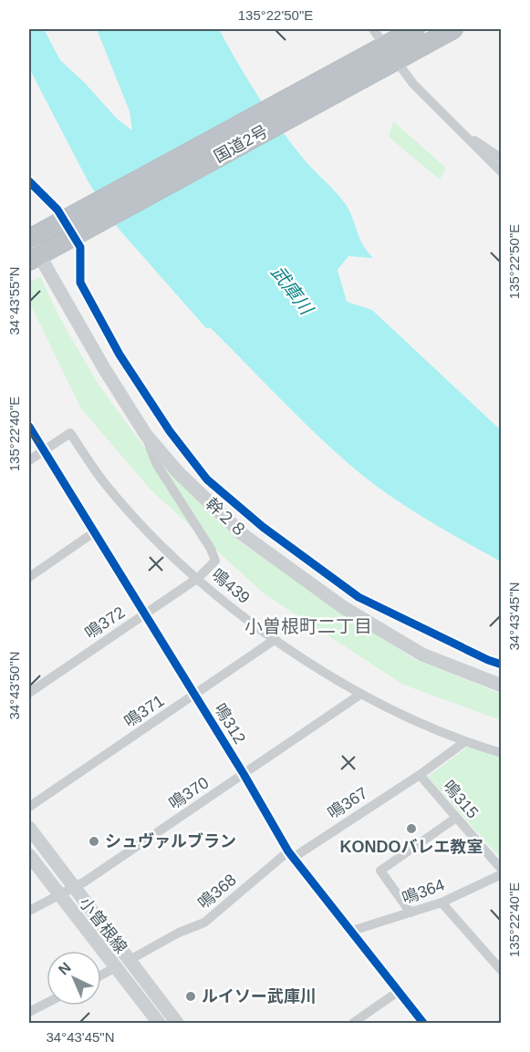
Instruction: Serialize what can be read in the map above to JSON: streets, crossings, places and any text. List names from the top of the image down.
{
  "streets": {
    "highway": ["国道2号"],
    "street": [
      "幹２８",
      "鳴439",
      "鳴372",
      "鳴371",
      "鳴312",
      "鳴370",
      "鳴315",
      "鳴367",
      "鳴368",
      "鳴364",
      "小曽根線"
    ]
  },
  "crossings": [
    ["国道2号", "幹２８"],
    ["幹２８", "鳴372"],
    ["鳴439", "鳴372"],
    ["鳴439", "鳴371"],
    ["鳴439", "鳴312"],
    ["鳴439", "鳴370"],
    ["鳴439", "鳴367"],
    ["鳴372", "鳴312"],
    ["鳴371", "鳴312"],
    ["鳴312", "鳴370"],
    ["鳴312", "鳴367"],
    ["鳴312", "鳴368"],
    ["鳴312", "鳴364"],
    ["鳴370", "小曽根線"],
    ["鳴315", "鳴367"],
    ["鳴367", "鳴368"],
    ["鳴368", "小曽根線"]
  ],
  "districts": ["小曽根町二丁目"],
  "water": ["武庫川"],
  "places": ["KONDOバレエ教室", "シュヴァルブラン", "ルイソー武庫川"],
  "north": "top left",
  "coordinates": [
    "135°22'50\"E",
    "34°43'55\"N",
    "135°22'40\"E",
    "34°43'45\"N",
    "34°43'50\"N"
  ]
}
